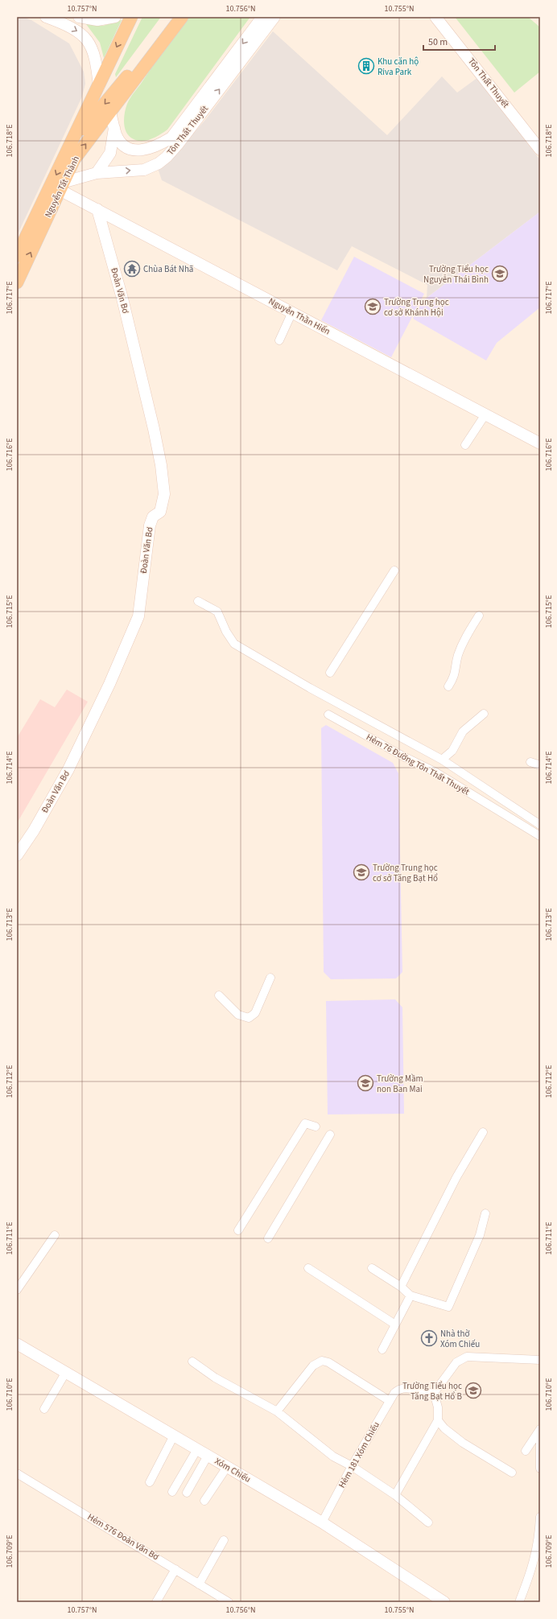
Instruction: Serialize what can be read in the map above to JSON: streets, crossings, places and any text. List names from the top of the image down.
{
  "streets": {
    "main road": ["Nguyễn Tất Thành"],
    "street": [
      "Tôn Thất Thuyết",
      "Đoàn Văn Bơ",
      "Nguyễn Thần Hiến",
      "Hẻm 76 Đường Tôn Thất Thuyết",
      "Hẻm 181 Xóm Chiếu",
      "Xóm Chiếu",
      "Hẻm 576 Đoàn Văn Bơ"
    ]
  },
  "crossings": [
    ["Tôn Thất Thuyết", "Nguyễn Tất Thành"],
    ["Tôn Thất Thuyết", "Nguyễn Thần Hiến"],
    ["Nguyễn Tất Thành", "Nguyễn Thần Hiến"],
    ["Đoàn Văn Bơ", "Nguyễn Thần Hiến"],
    ["Hẻm 181 Xóm Chiếu", "Xóm Chiếu"]
  ],
  "places": {
    "building": ["Khu căn hộ Riva Park"],
    "temple": ["Chùa Bát Nhã"],
    "school or university": [
      "Trường Tiểu học Nguyễn Thái Bình",
      "Trường Trung học cơ sở Khánh Hội",
      "Trường Trung học cơ sở Tăng Bạt Hổ",
      "Trường Mầm non Ban Mai",
      "Trường Tiểu học Tăng Bạt Hổ B"
    ],
    "church": ["Nhà thờ Xóm Chiếu"]
  },
  "scale_bar": "50 m",
  "coordinates": [
    "10.757°N",
    "10.756°N",
    "10.755°N",
    "106.718°E",
    "106.717°E",
    "106.716°E",
    "106.715°E",
    "106.714°E",
    "106.713°E",
    "106.712°E",
    "106.711°E",
    "106.710°E",
    "106.709°E"
  ]
}
